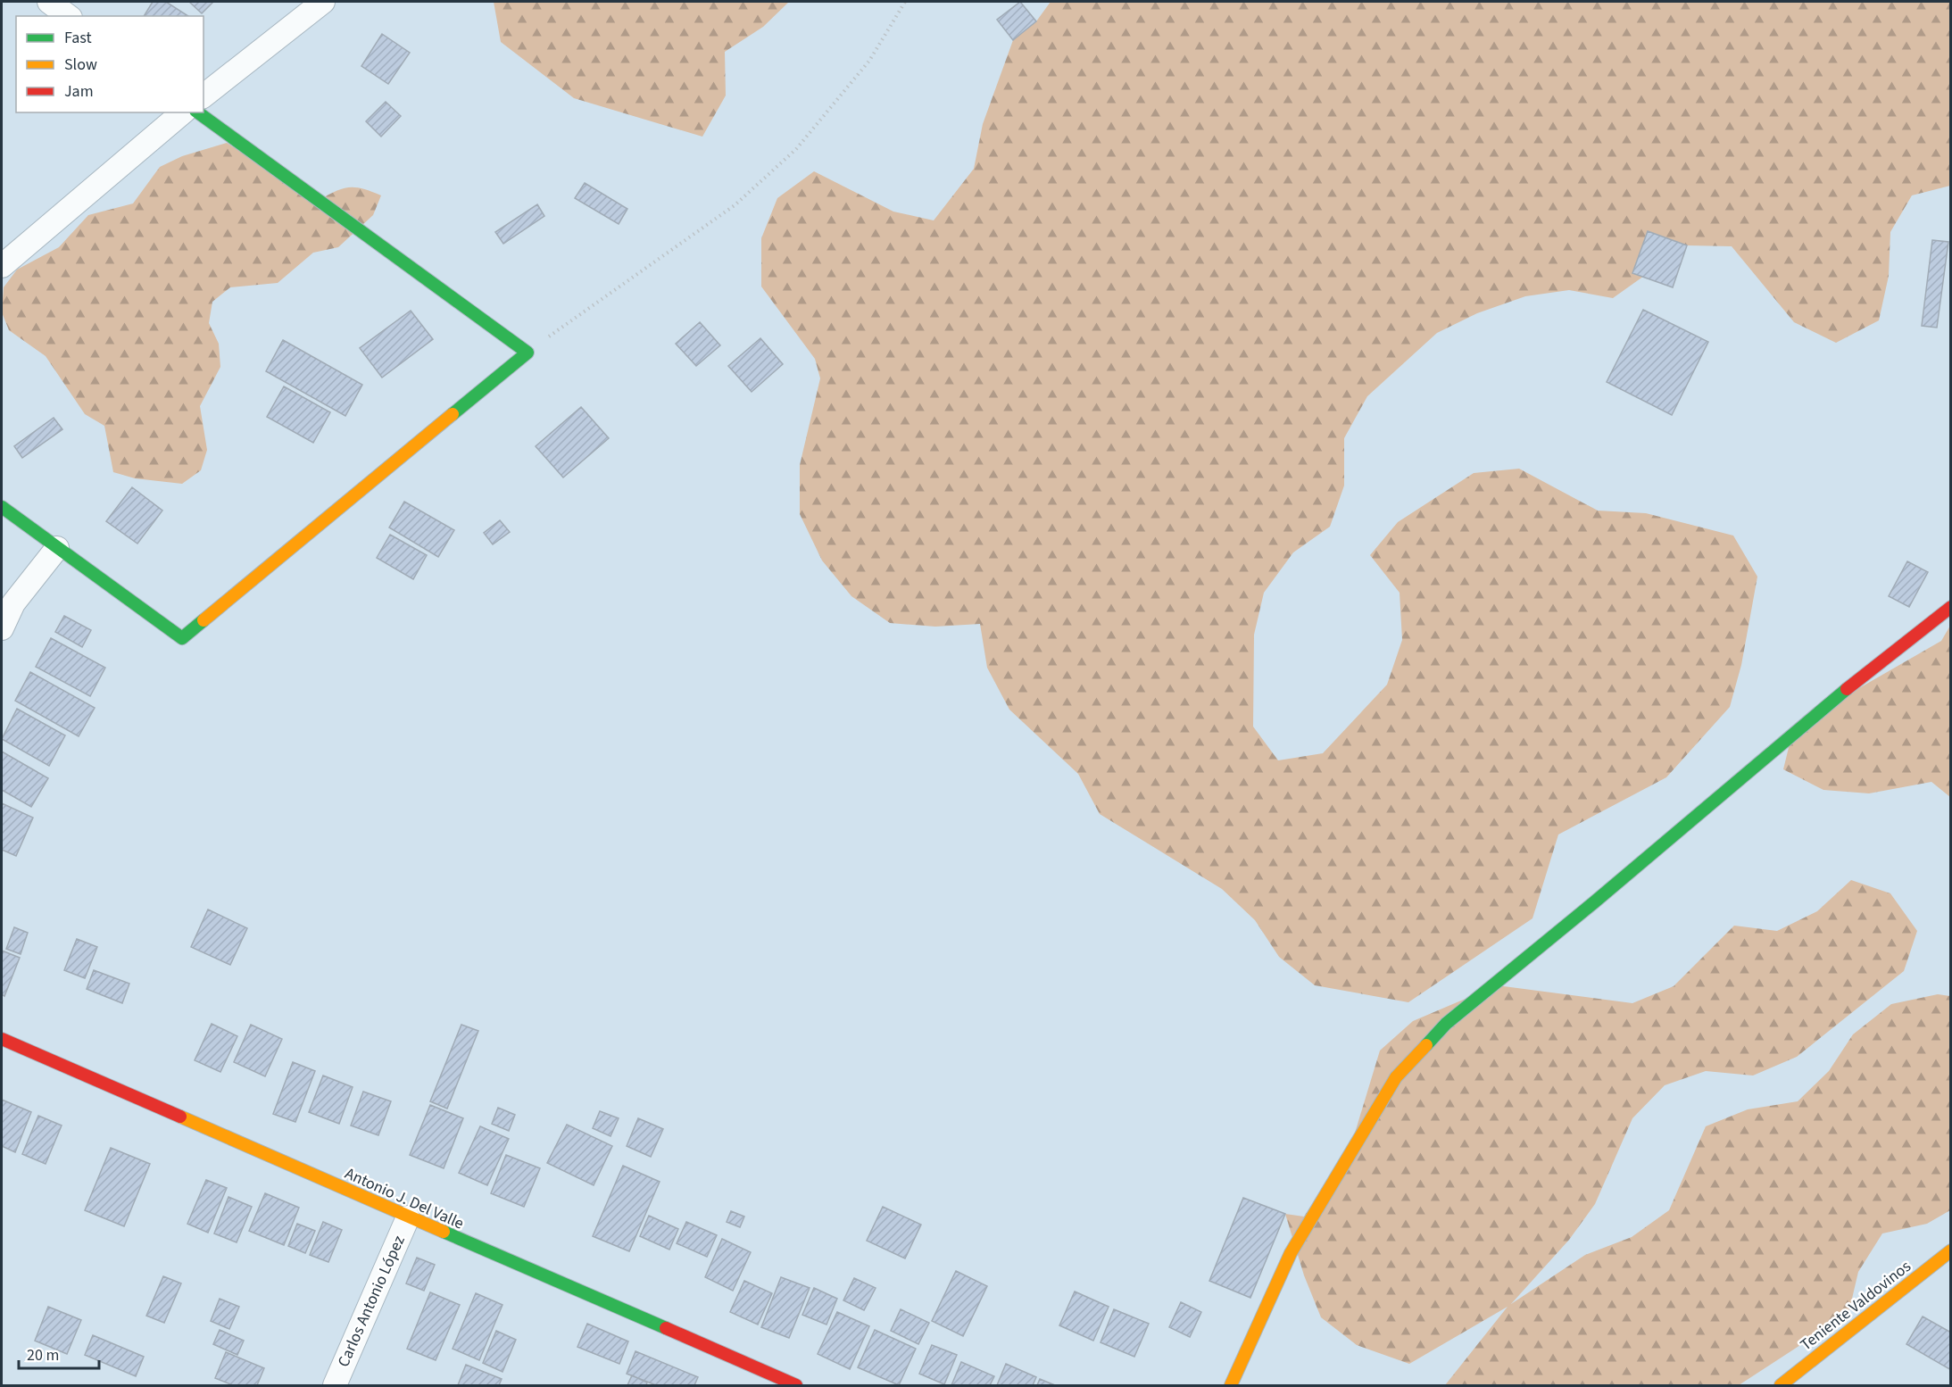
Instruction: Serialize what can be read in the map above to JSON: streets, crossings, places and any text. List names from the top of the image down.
{
  "streets": {
    "street": ["Antonio J. Del Valle", "Carlos Antonio López", "Teniente Valdovinos"]
  },
  "crossings": [
    ["Antonio J. Del Valle", "Carlos Antonio López"]
  ],
  "legend": ["Fast", "Slow", "Jam"],
  "scale_bar": "20 m"
}
